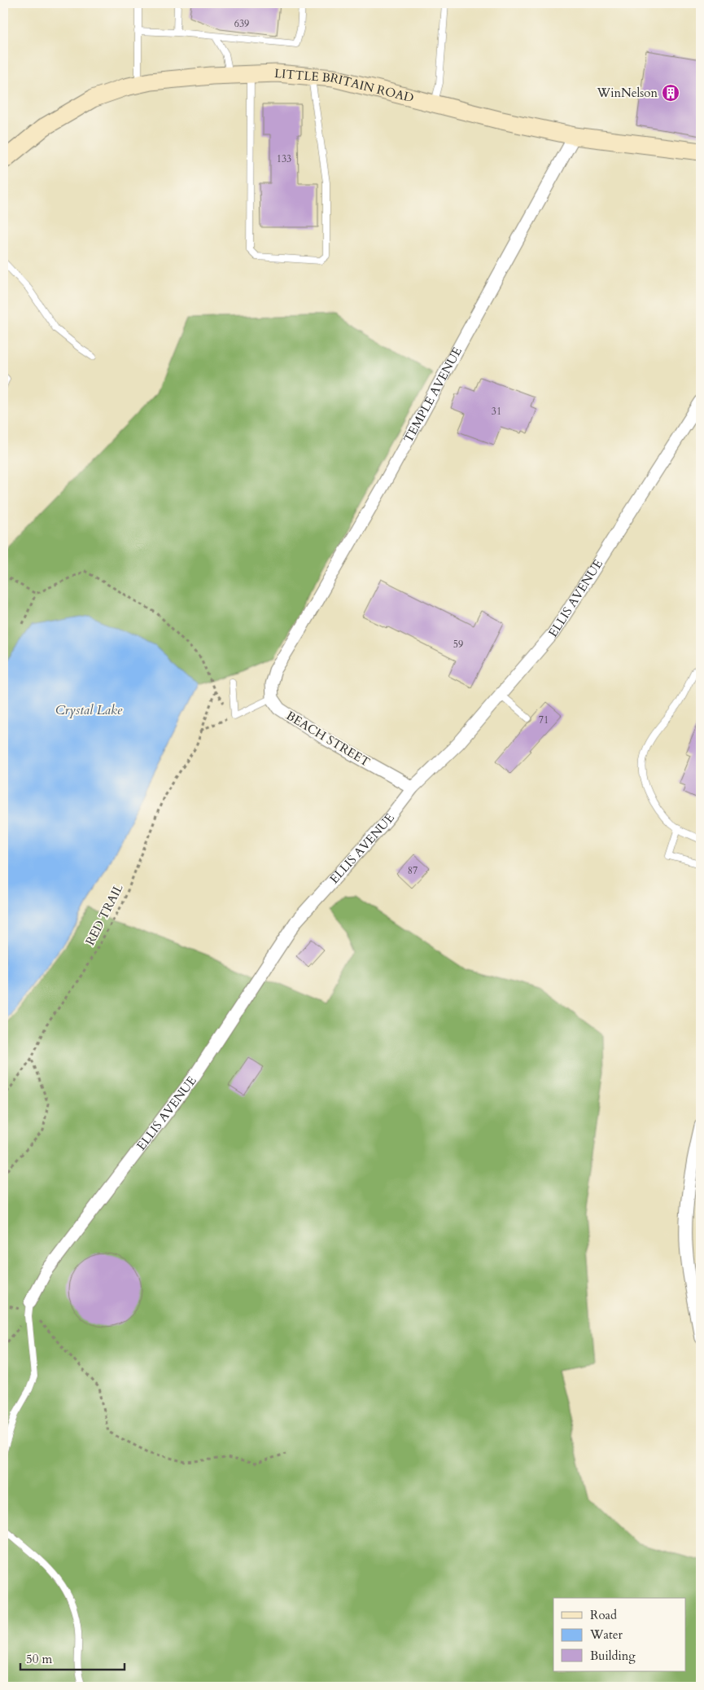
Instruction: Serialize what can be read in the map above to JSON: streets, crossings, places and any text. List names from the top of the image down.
{
  "streets": {
    "street": [
      "LITTLE BRITAIN ROAD",
      "TEMPLE AVENUE",
      "ELLIS AVENUE",
      "BEACH STREET"
    ],
    "path": ["RED TRAIL"]
  },
  "crossings": [
    ["LITTLE BRITAIN ROAD", "TEMPLE AVENUE"],
    ["TEMPLE AVENUE", "BEACH STREET"],
    ["ELLIS AVENUE", "BEACH STREET"]
  ],
  "water": ["Crystal Lake"],
  "places": {
    "building": ["WinNelson"]
  },
  "house_numbers": [
    "639",
    "133",
    "31",
    "59",
    "71",
    "87"
  ],
  "legend": ["Road", "Water", "Building"],
  "scale_bar": "50 m"
}
